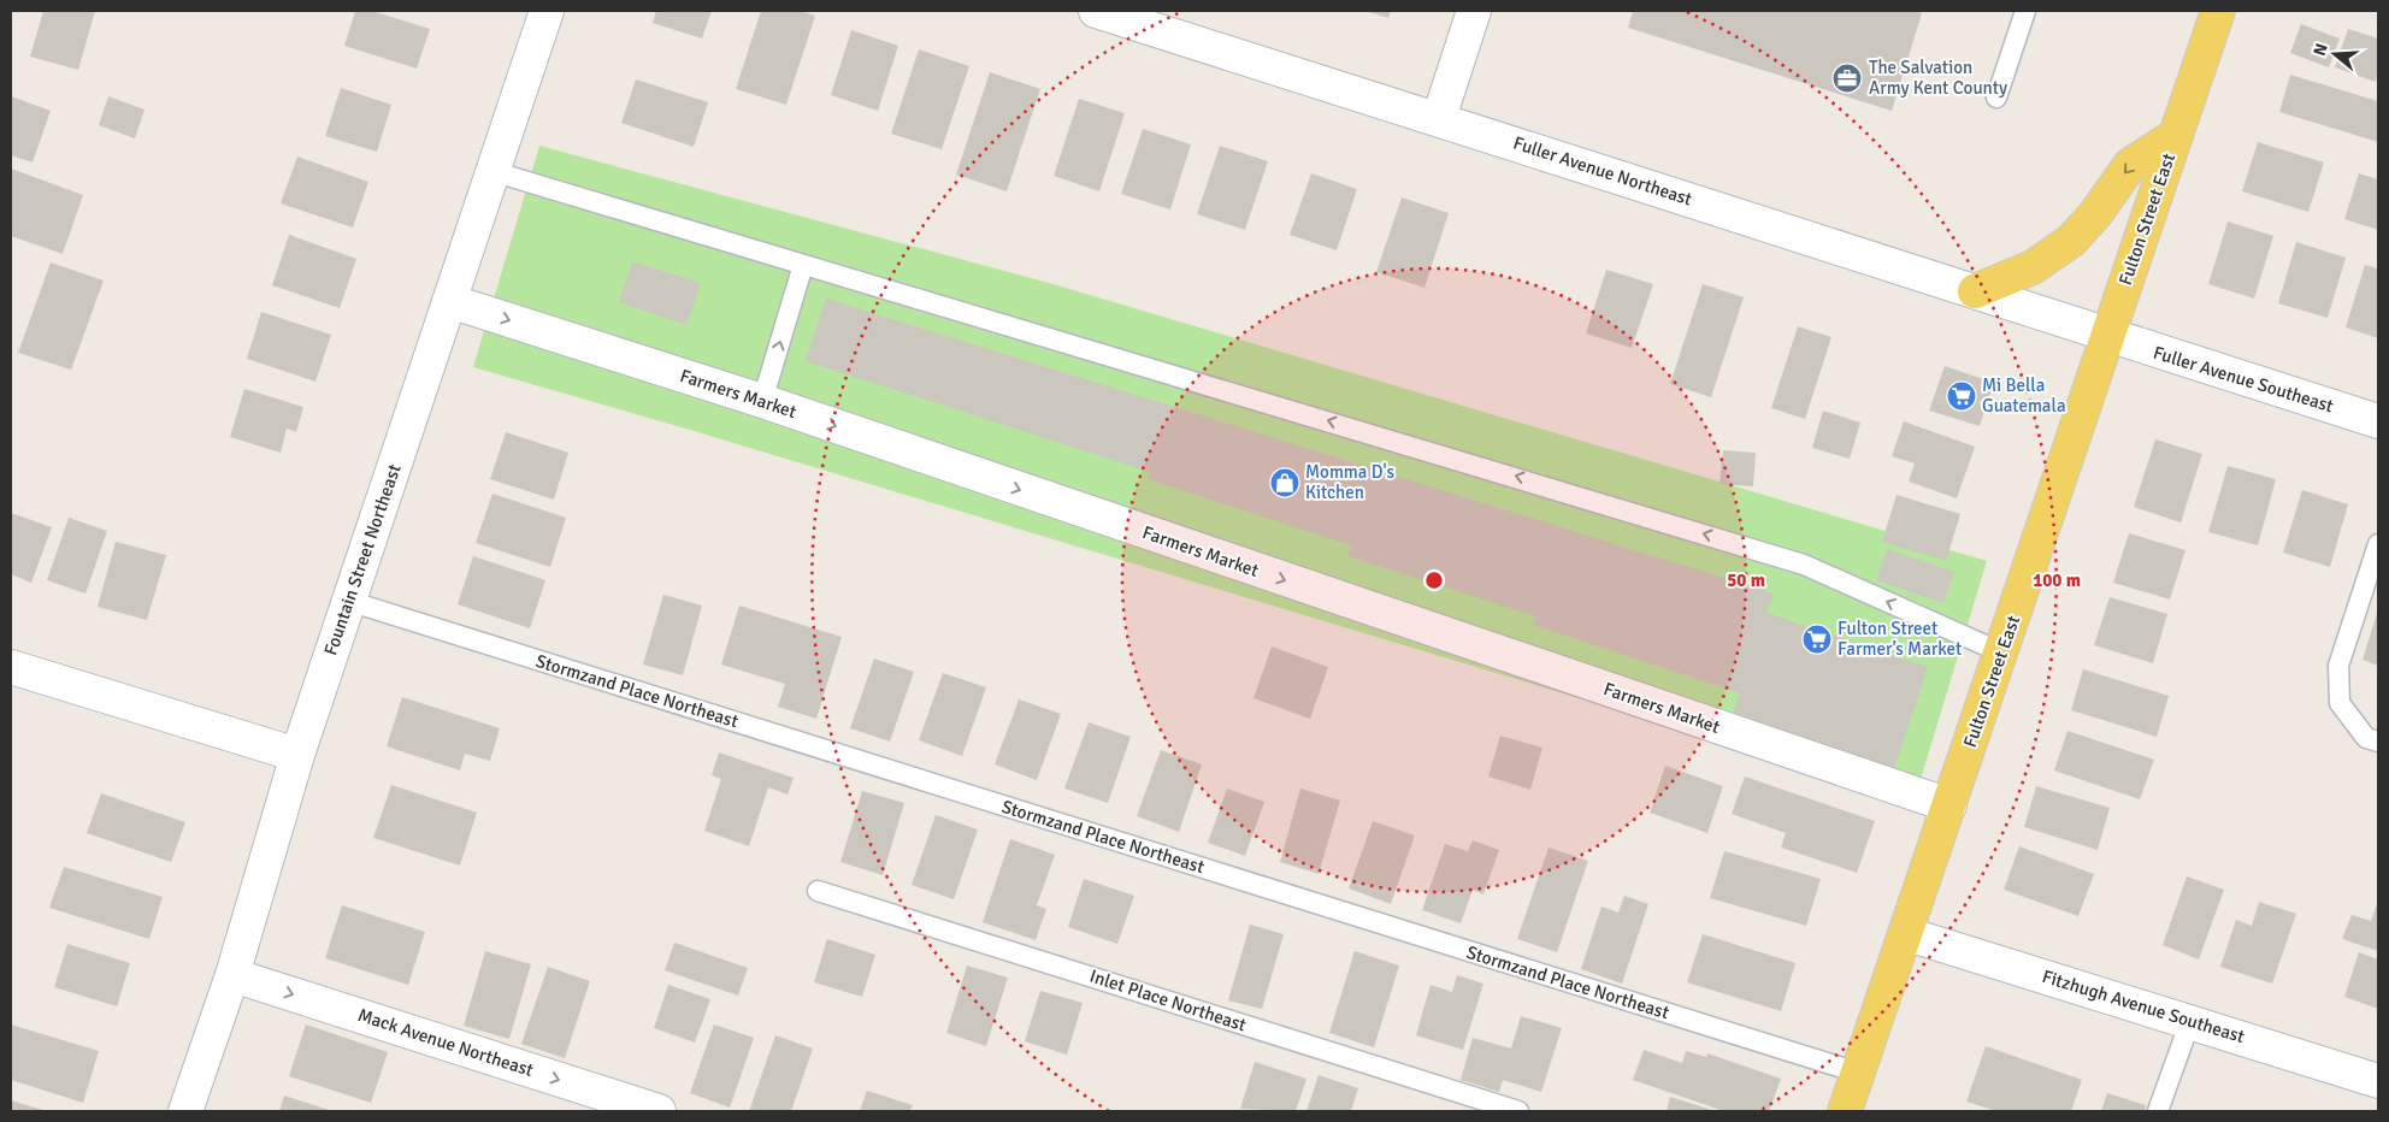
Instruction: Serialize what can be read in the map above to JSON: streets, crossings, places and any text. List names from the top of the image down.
{
  "streets": {
    "main road": ["Fulton Street East"],
    "street": [
      "Fuller Avenue Northeast",
      "Fuller Avenue Southeast",
      "Farmers Market",
      "Fountain Street Northeast",
      "Fitzhugh Avenue Southeast",
      "Mack Avenue Northeast"
    ],
    "lane": ["Stormzand Place Northeast", "Inlet Place Northeast"]
  },
  "crossings": [
    ["Fuller Avenue Northeast", "Fulton Street East"],
    ["Fuller Avenue Northeast", "Fuller Avenue Southeast"],
    ["Fulton Street East", "Fuller Avenue Southeast"],
    ["Fulton Street East", "Farmers Market"],
    ["Fulton Street East", "Stormzand Place Northeast"],
    ["Fulton Street East", "Fitzhugh Avenue Southeast"],
    ["Farmers Market", "Fountain Street Northeast"],
    ["Fountain Street Northeast", "Stormzand Place Northeast"],
    ["Fountain Street Northeast", "Mack Avenue Northeast"]
  ],
  "one_way": ["Farmers Market", "Mack Avenue Northeast"],
  "places": {
    "office": ["The Salvation Army Kent County"],
    "supermarket": ["Mi Bella Guatemala", "Fulton Street Farmer’s Market"],
    "shop": ["Momma D's Kitchen"]
  },
  "north": "left",
  "rings": ["50 m", "100 m"]
}
